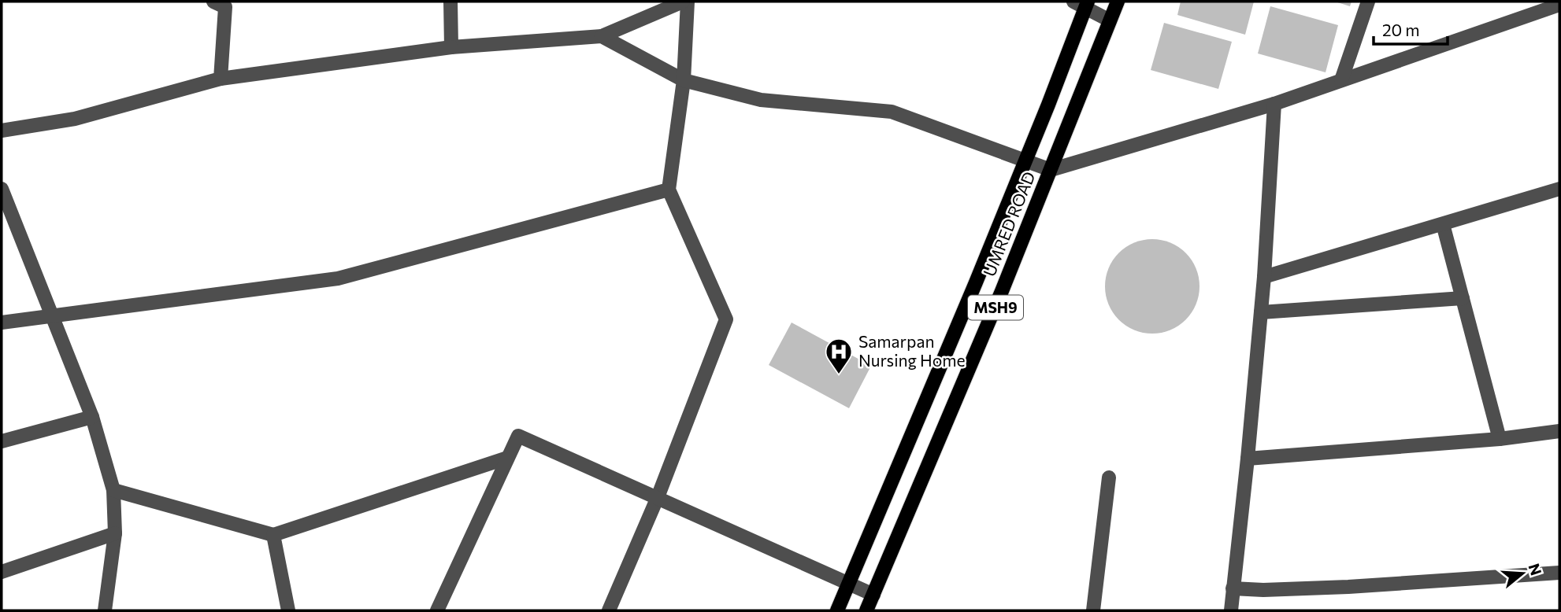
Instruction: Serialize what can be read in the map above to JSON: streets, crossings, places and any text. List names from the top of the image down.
{
  "streets": {
    "main road": ["UMRED ROAD", "MSH9"]
  },
  "places": {
    "hospital": ["Samarpan Nursing Home"]
  },
  "scale_bar": "20 m",
  "north": "right"
}
